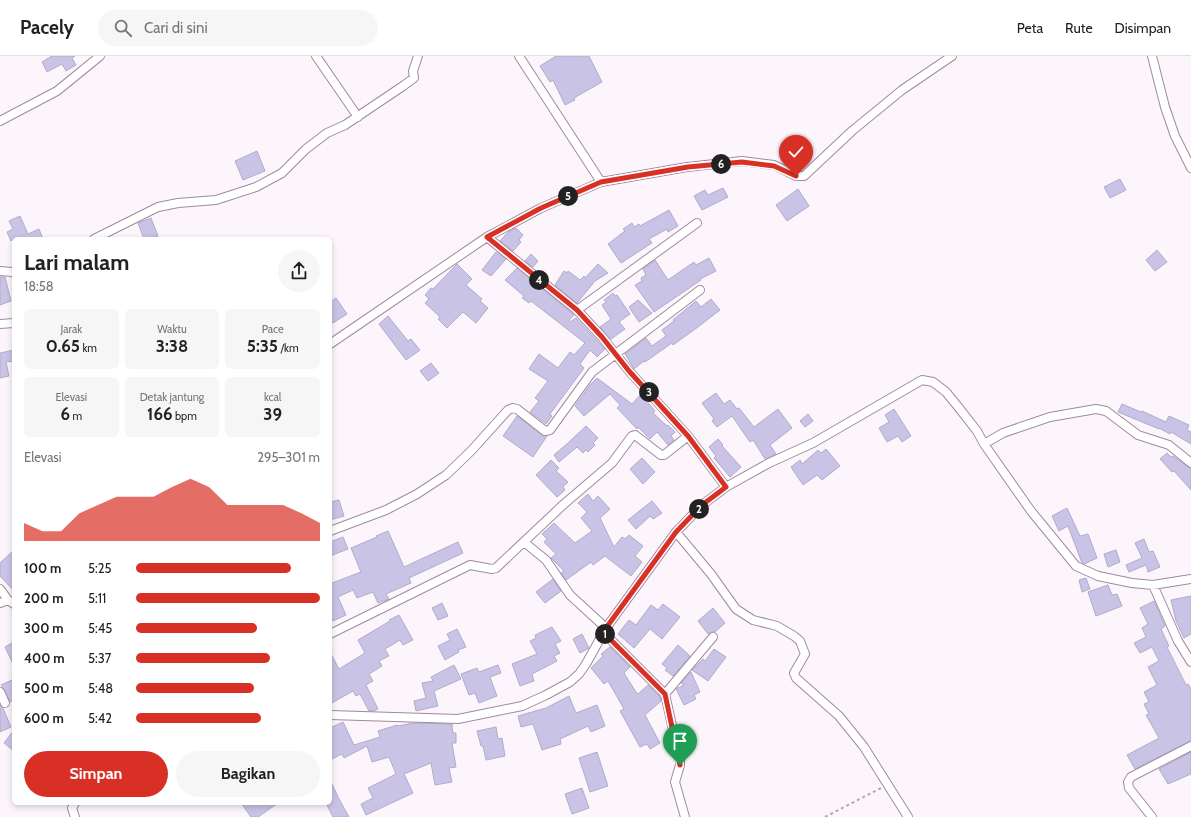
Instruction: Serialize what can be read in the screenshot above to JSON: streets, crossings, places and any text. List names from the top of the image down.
{
  "page": {
    "header": "Pacely",
    "search": "Cari di sini",
    "nav": ["Peta", "Rute", "Disimpan"],
    "pins": [
      "6",
      "5",
      "4",
      "3",
      "2",
      "1"
    ],
    "heading": ["Lari malam", "18:58"],
    "stats": [
      ["Jarak", "0.65 km"],
      ["Waktu", "3:38"],
      ["Pace", "5:35 /km"],
      ["Elevasi", "6 m"],
      ["Detak jantung", "166 bpm"],
      ["kcal", "39"]
    ],
    "chart": ["Elevasi", "295–301 m"],
    "list": [
      {
        "name": "100 m",
        "note": "5:25"
      },
      {
        "name": "200 m",
        "note": "5:11"
      },
      {
        "name": "300 m",
        "note": "5:45"
      },
      {
        "name": "400 m",
        "note": "5:37"
      },
      {
        "name": "500 m",
        "note": "5:48"
      },
      {
        "name": "600 m",
        "note": "5:42"
      }
    ],
    "buttons": ["Simpan", "Bagikan"]
  }
}
